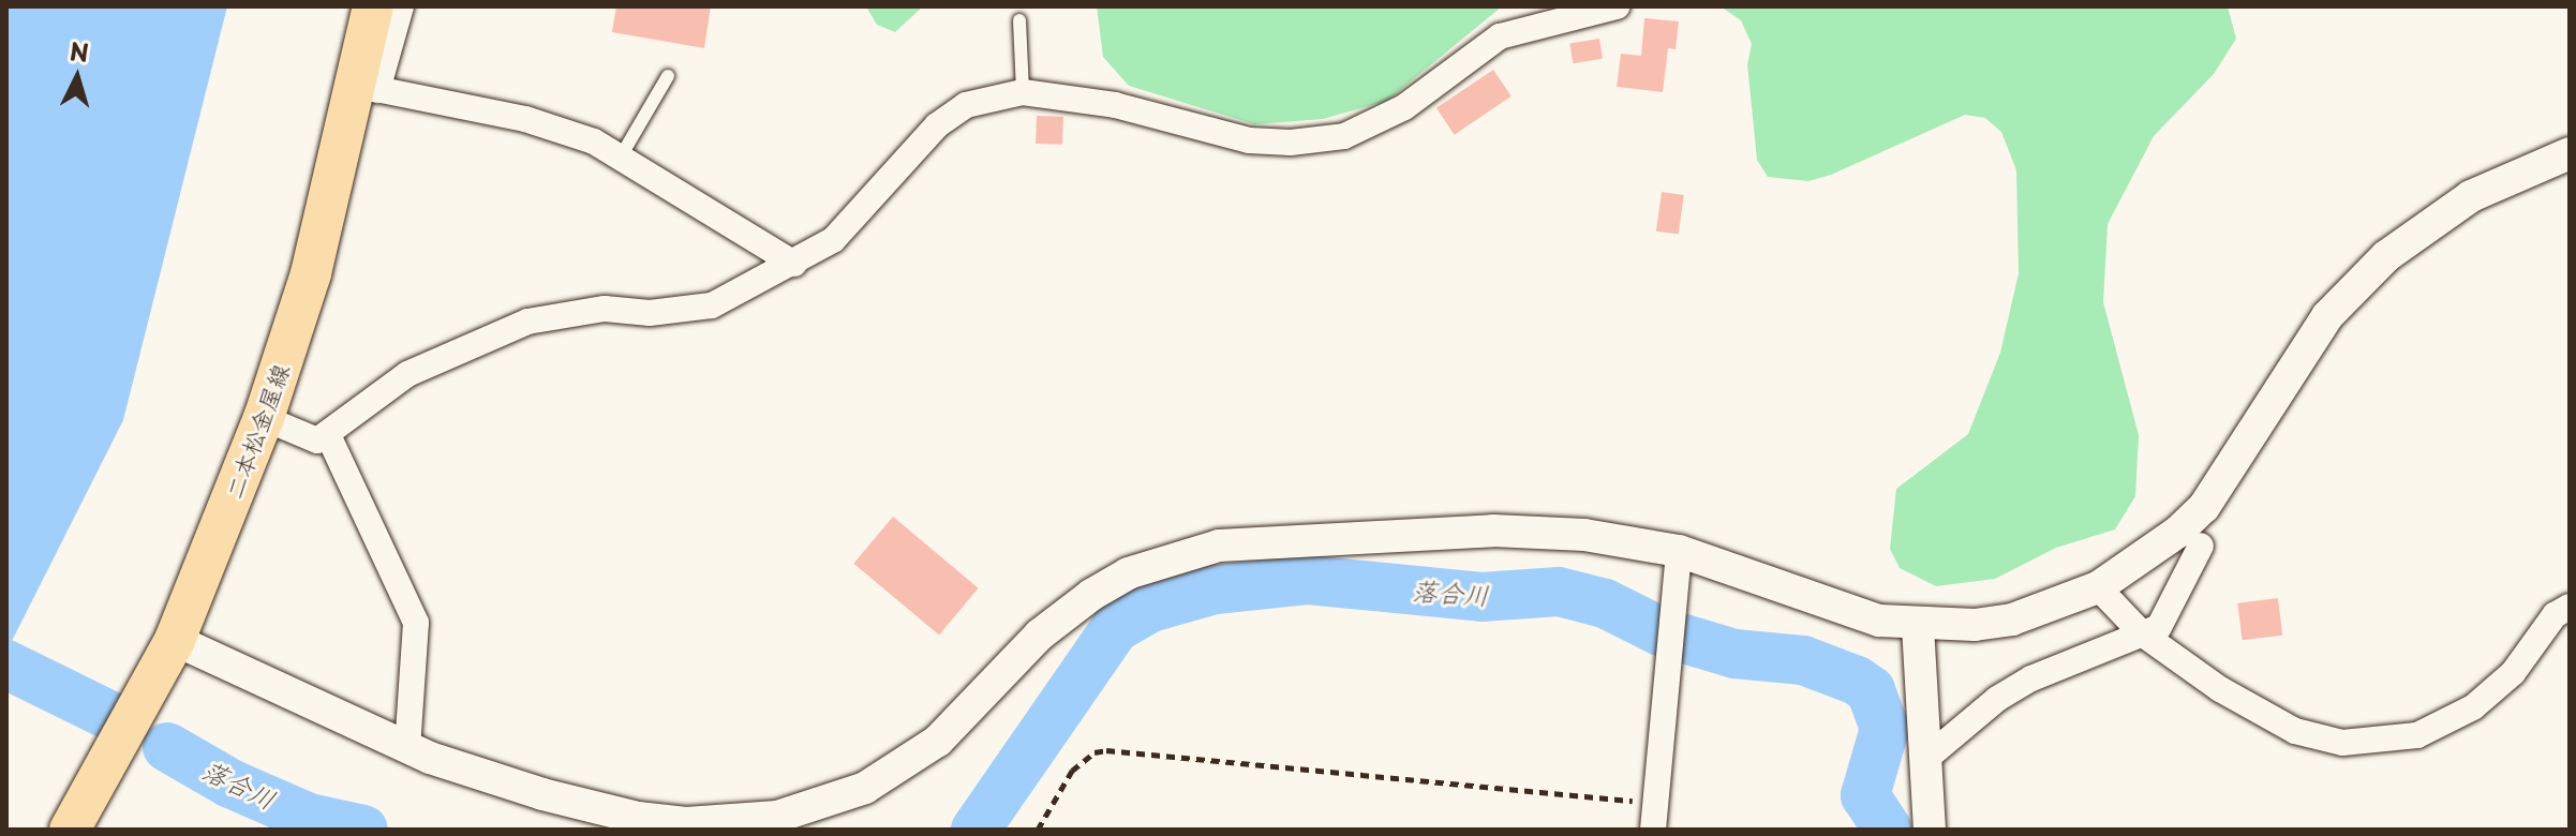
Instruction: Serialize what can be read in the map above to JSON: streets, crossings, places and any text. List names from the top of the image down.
{
  "streets": {
    "main road": ["二本松金屋線"]
  },
  "water": ["落合川"],
  "north": "top"
}
